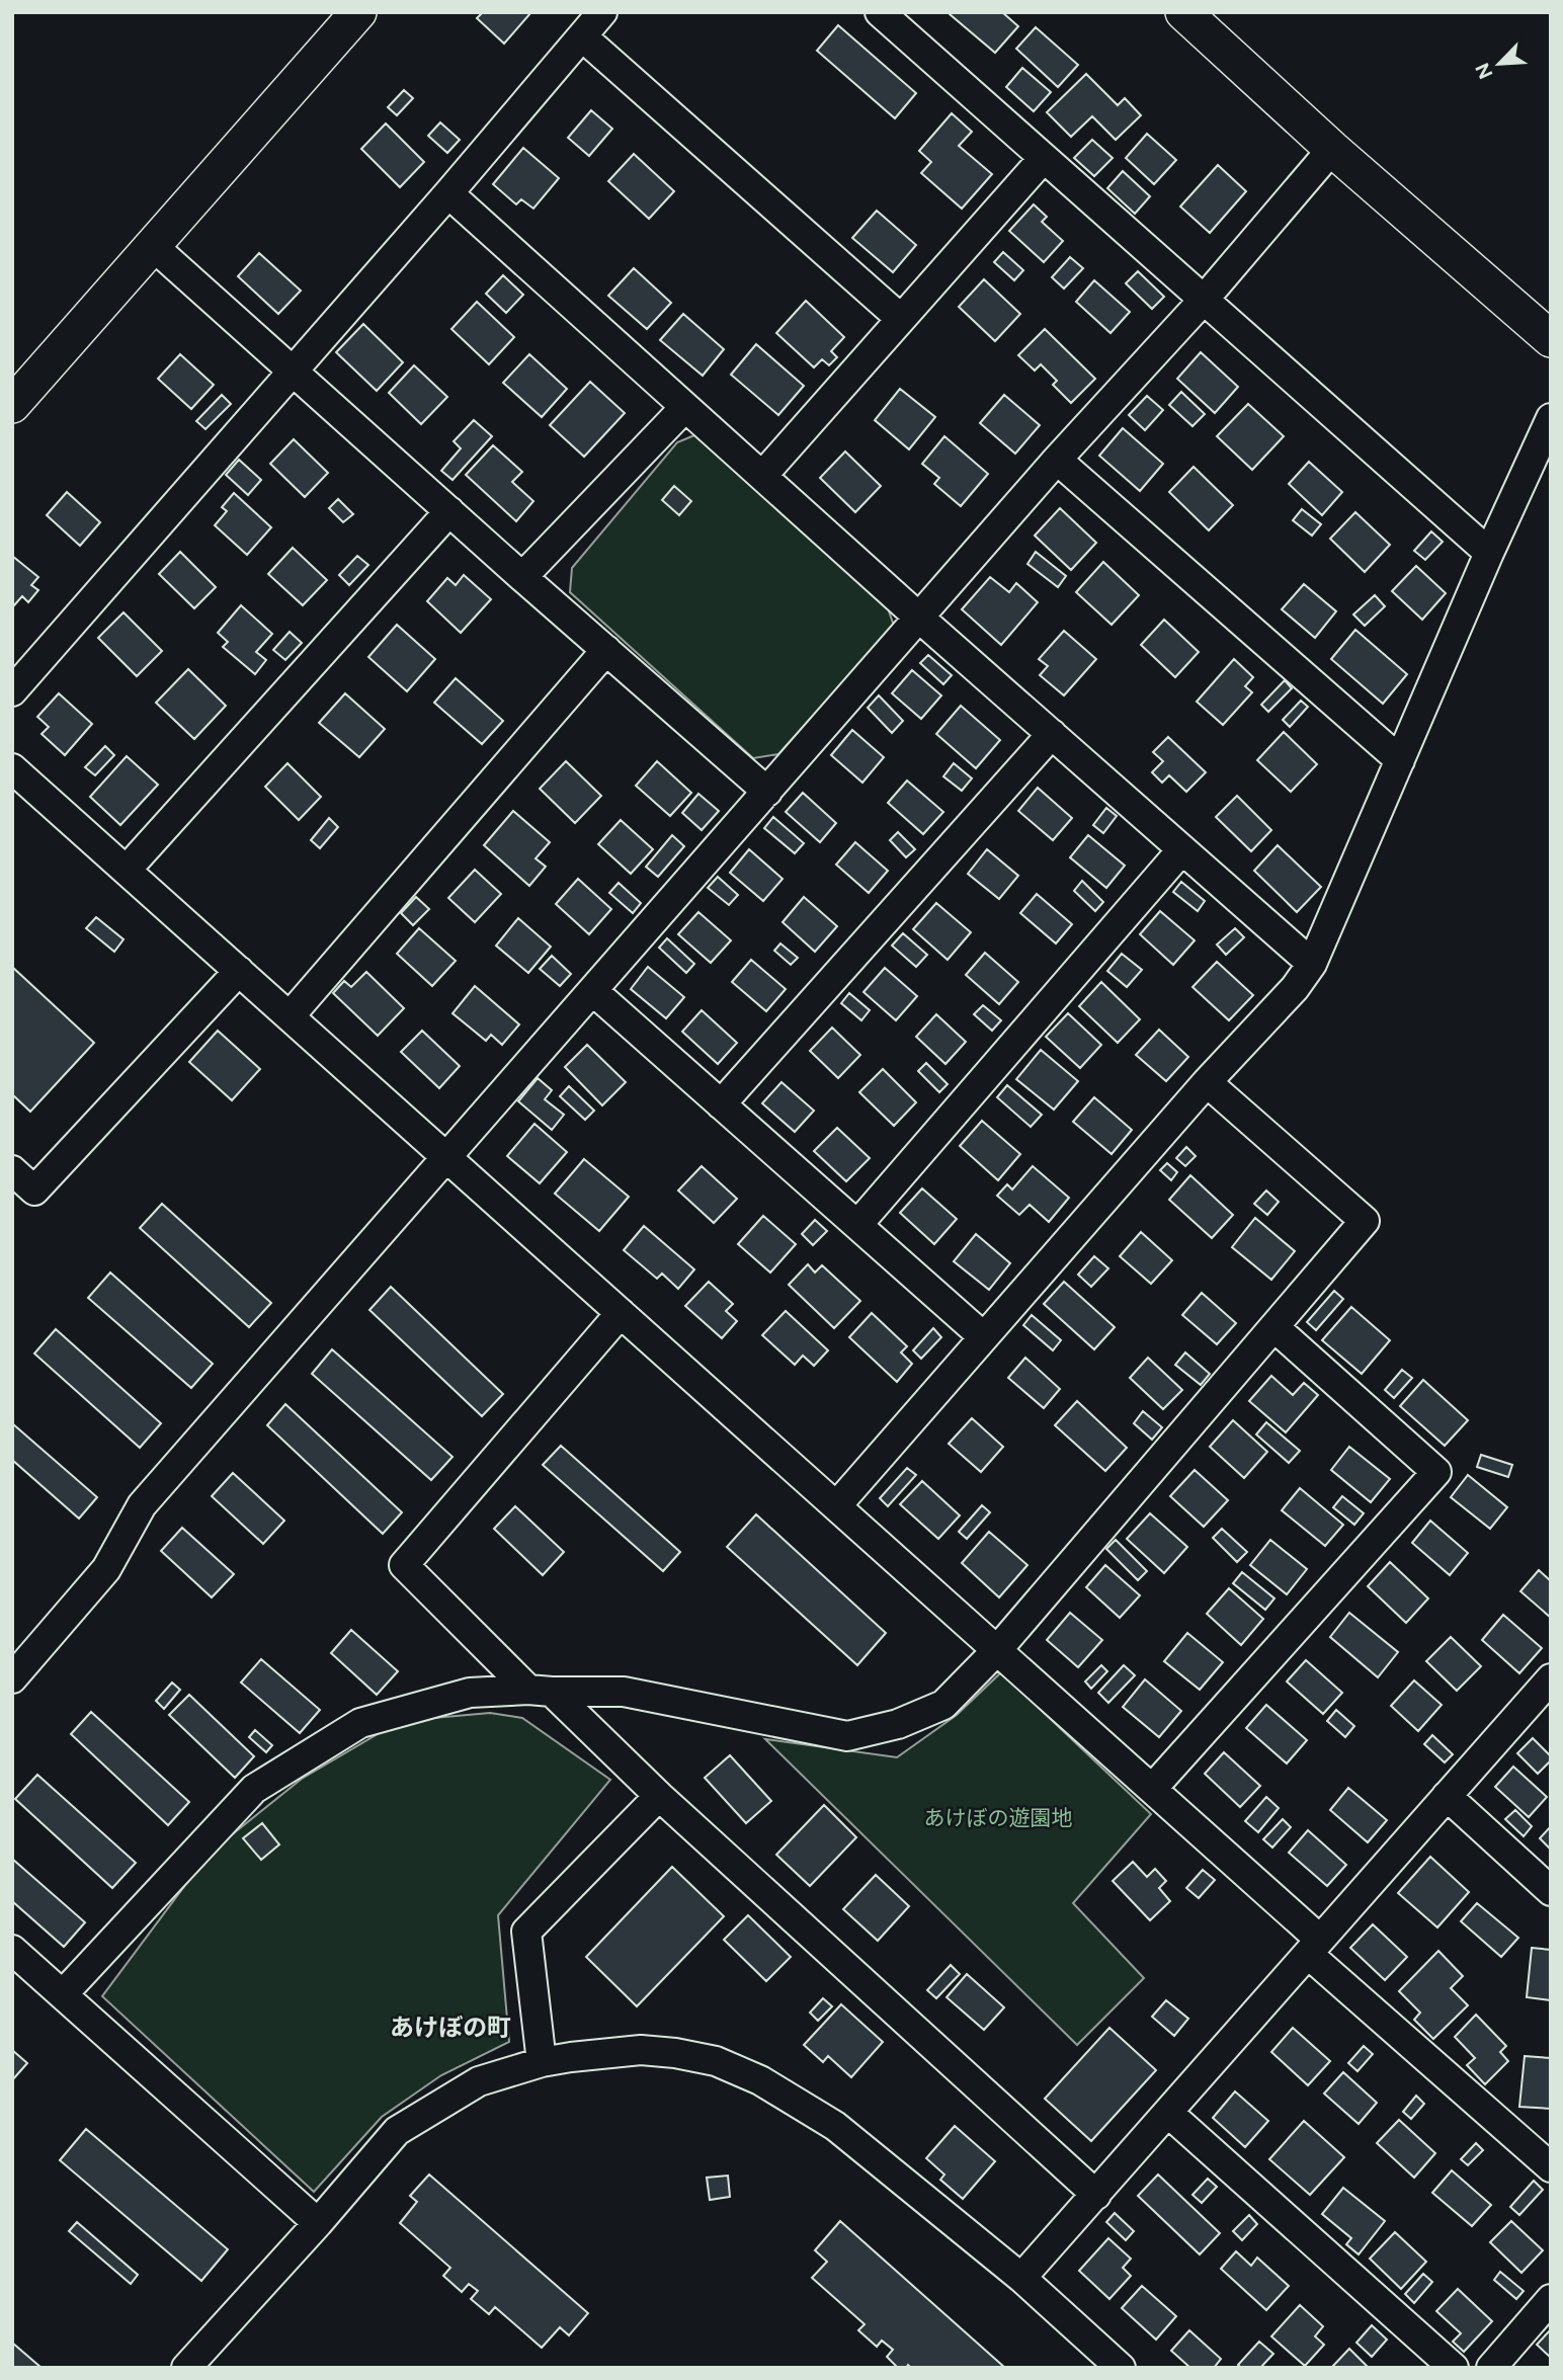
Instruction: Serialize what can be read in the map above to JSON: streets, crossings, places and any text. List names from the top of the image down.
{
  "districts": ["あけぼの町"],
  "parks": ["あけぼの遊園地"],
  "north": "bottom left"
}
